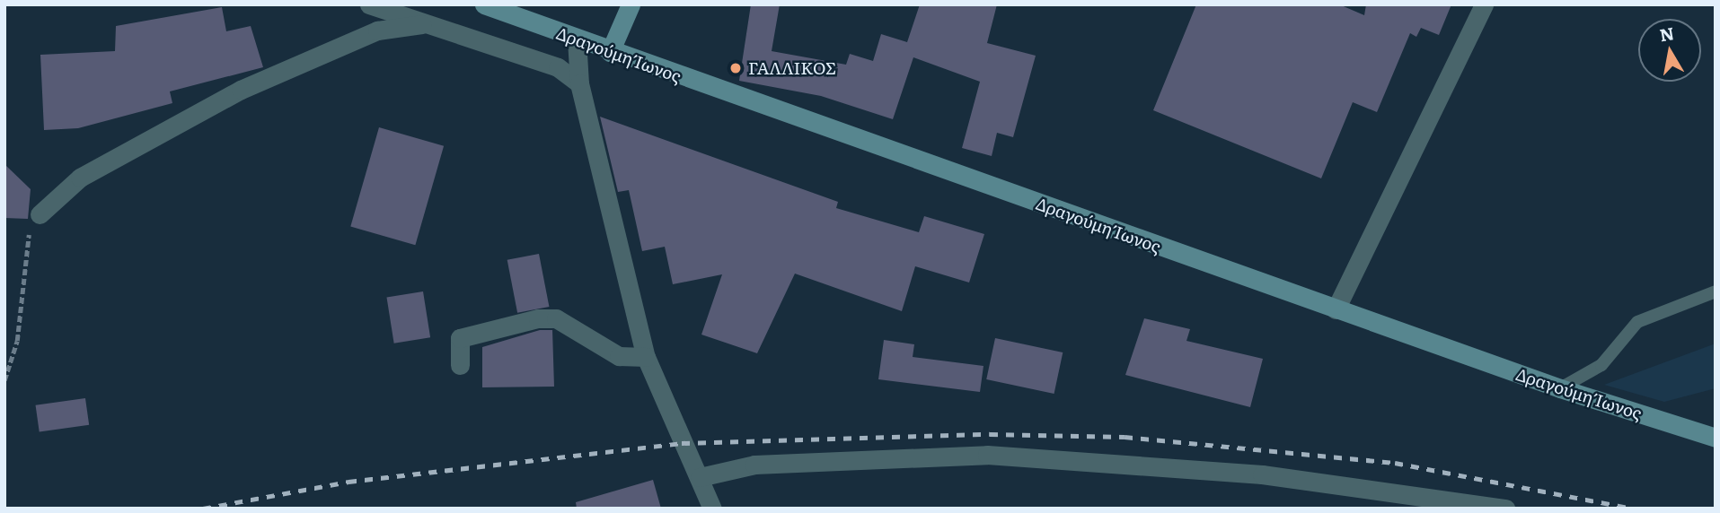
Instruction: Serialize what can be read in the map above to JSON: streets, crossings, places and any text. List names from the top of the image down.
{
  "streets": {
    "main road": ["Δραγούμη Ίωνος"]
  },
  "places": ["ΓΑΛΛΙΚΟΣ"],
  "north": "top"
}
